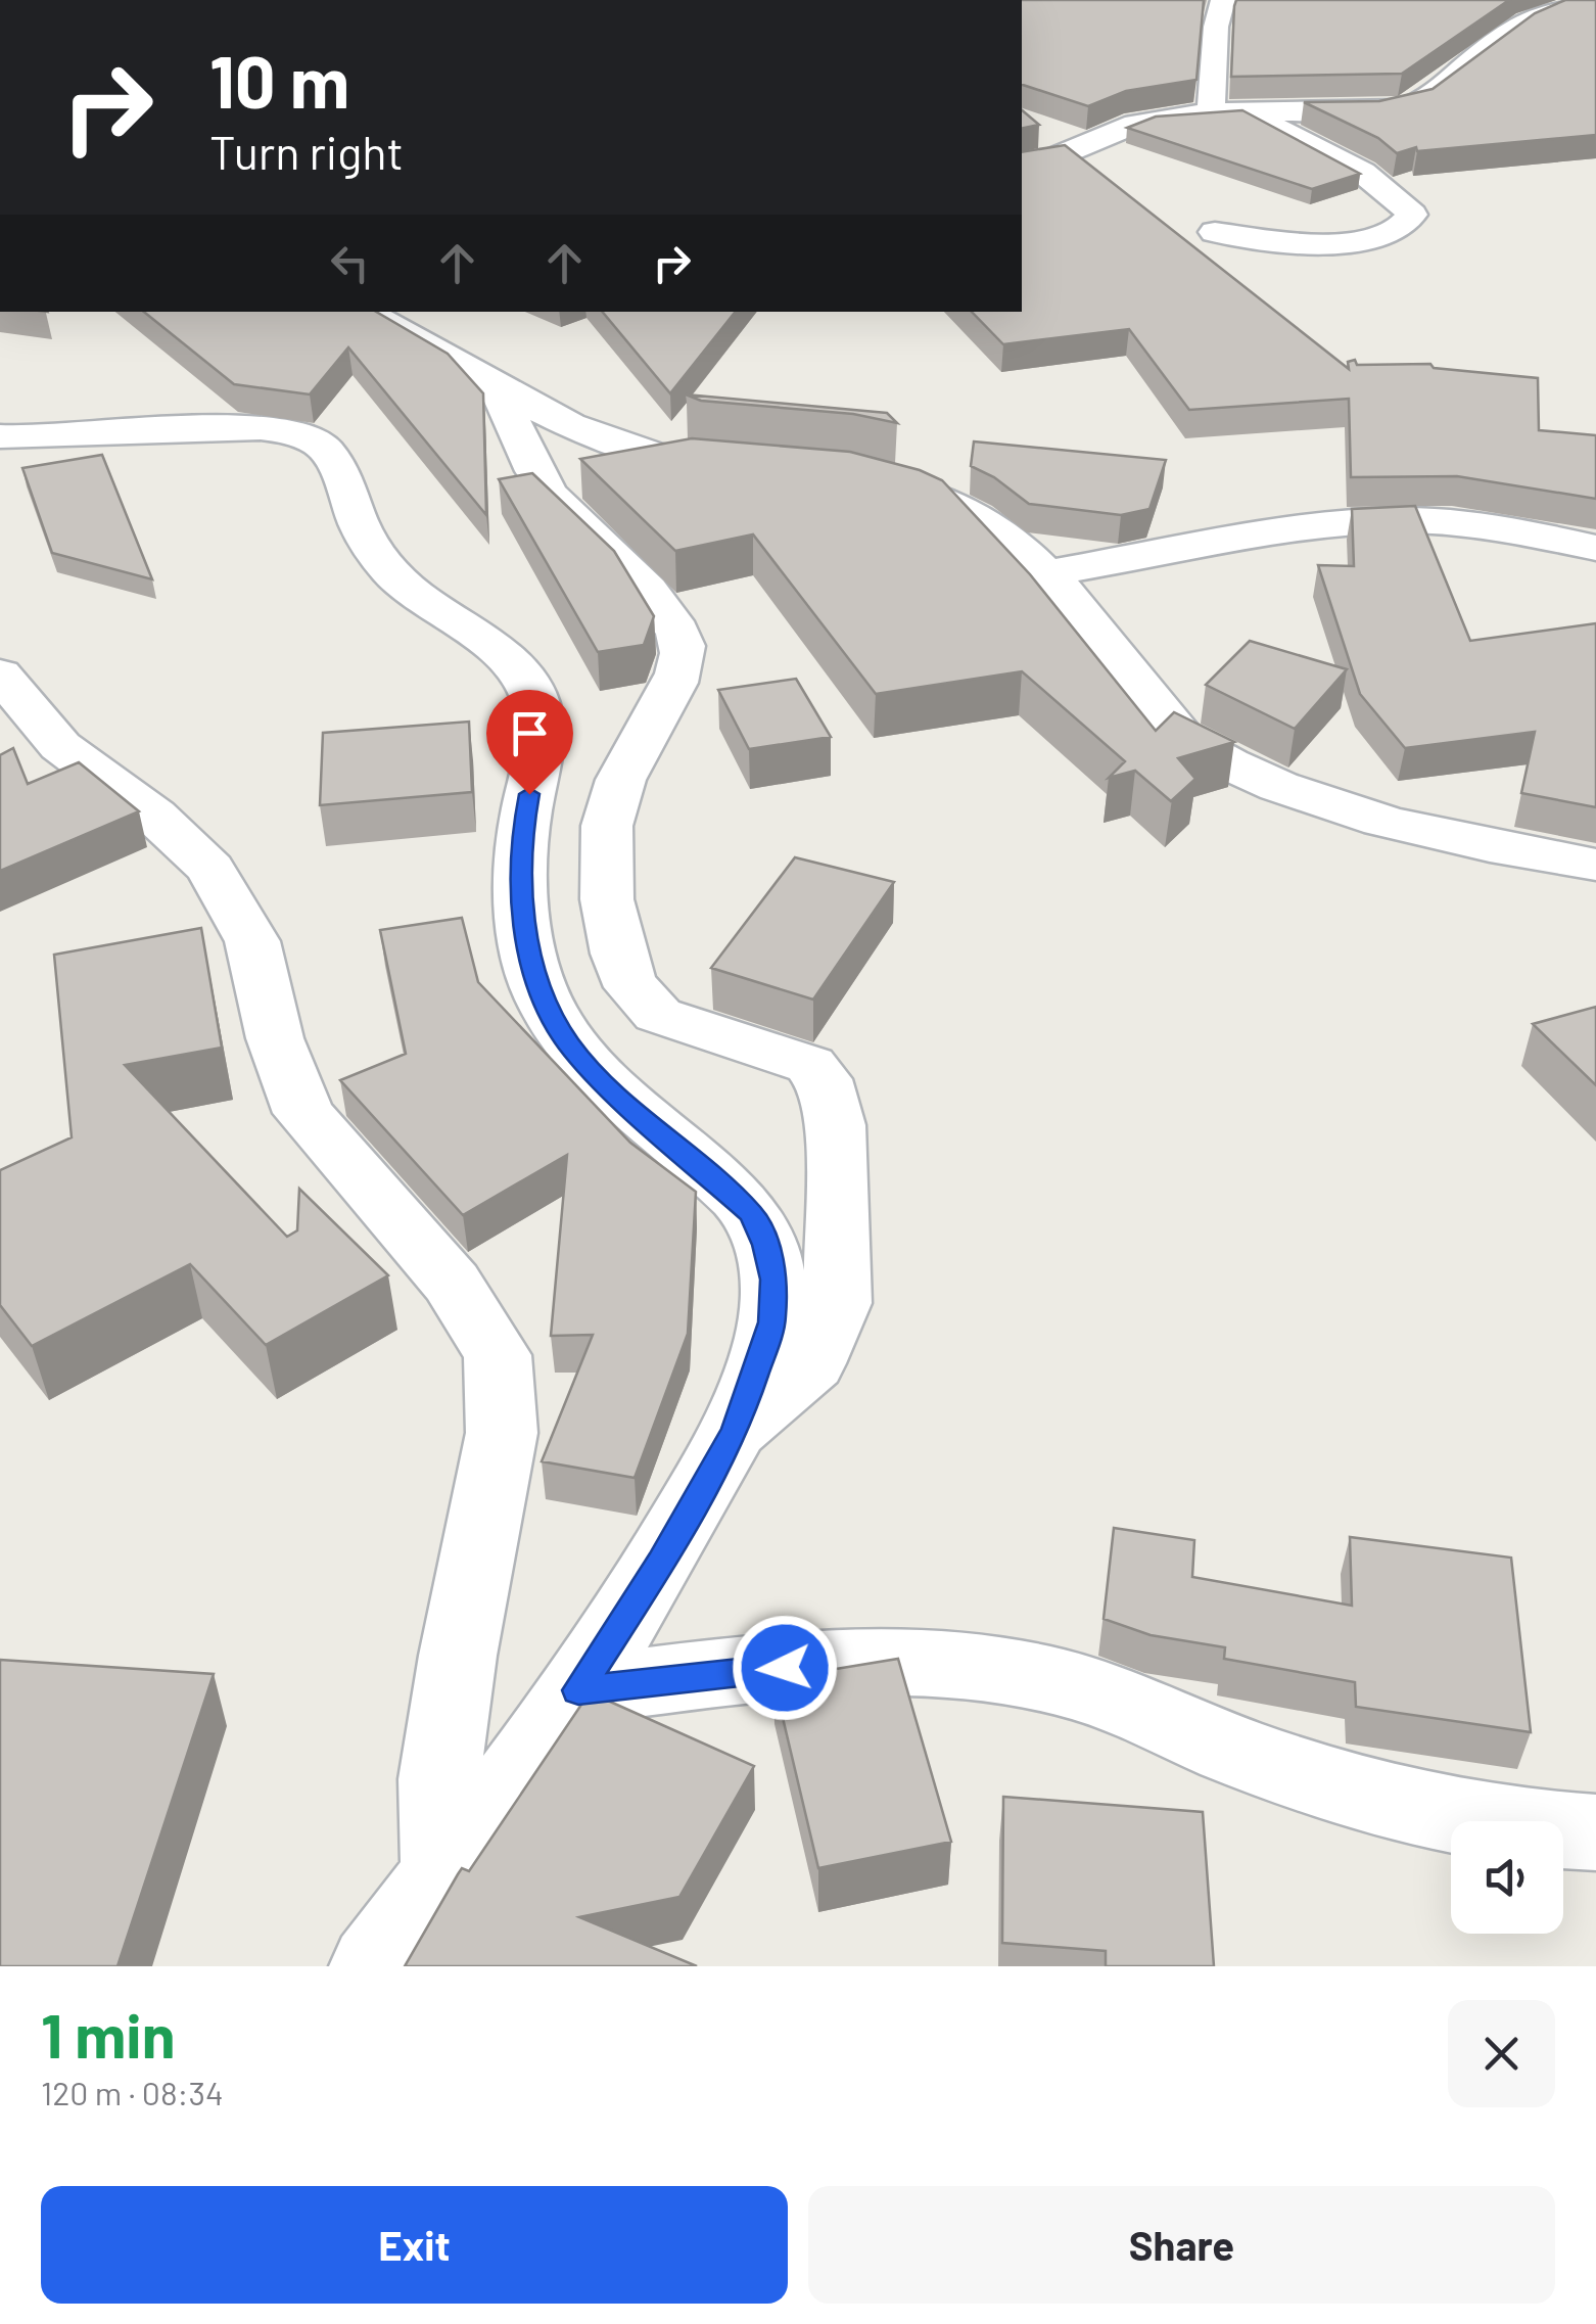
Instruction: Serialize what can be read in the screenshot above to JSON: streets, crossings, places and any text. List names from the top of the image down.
{
  "page": {
    "turn": ["10 m", "Turn right"],
    "heading": ["1 min", "120 m · 08:34"],
    "buttons": ["Exit", "Share"]
  }
}
